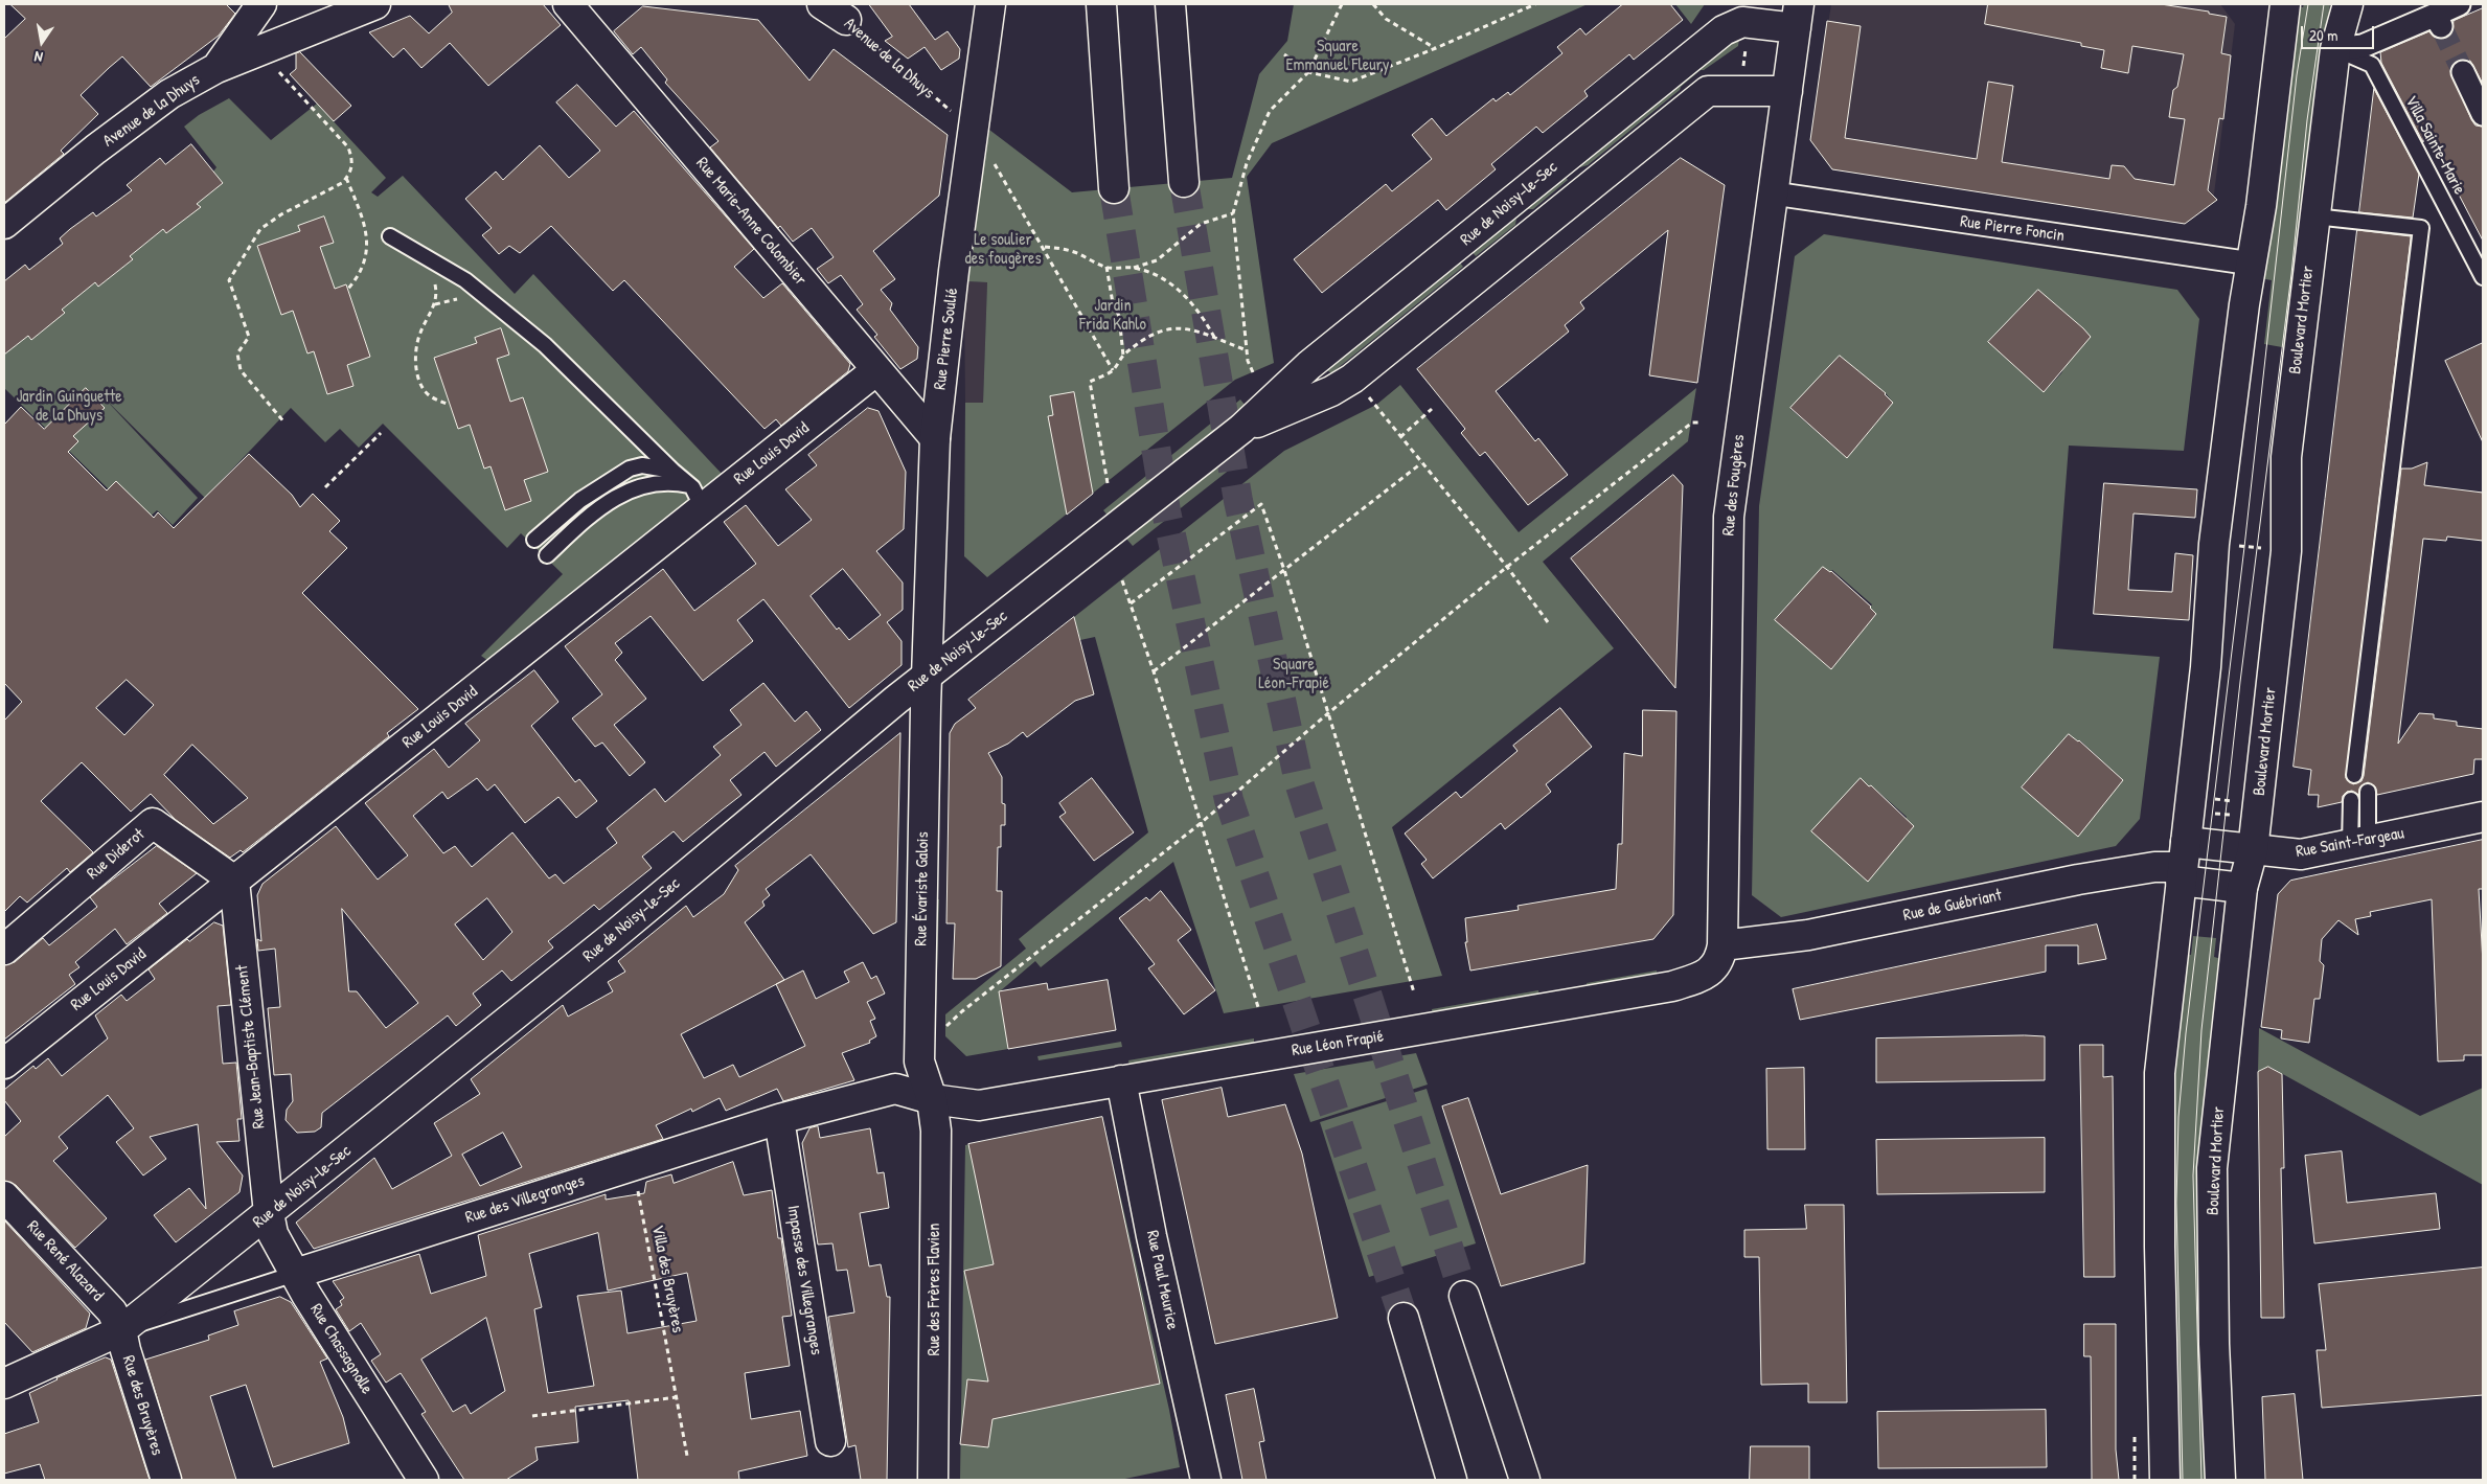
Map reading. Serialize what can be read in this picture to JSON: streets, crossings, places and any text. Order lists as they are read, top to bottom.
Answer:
{
  "streets": {
    "main road": [
      "Avenue de la Dhuys",
      "Rue de Noisy-le-Sec",
      "Rue Marie-Anne Colombier",
      "Boulevard Mortier",
      "Rue Pierre Soulié",
      "Rue Louis David",
      "Rue des Fougères",
      "Rue Saint-Fargeau",
      "Rue Diderot",
      "Rue Évariste Galois",
      "Rue de Guébriant",
      "Rue Léon Frapié",
      "Rue Jean-Baptiste Clément",
      "Rue des Villegranges",
      "Rue René Alazard",
      "Impasse des Villegranges",
      "Rue Paul Meurice",
      "Rue des Frères Flavien",
      "Rue Chassagnolle",
      "Rue des Bruyères"
    ],
    "street": ["Rue Pierre Foncin"],
    "lane": ["Villa Sainte-Marie"],
    "path": ["Villa des Bruyères"]
  },
  "crossings": [
    ["Villa Sainte-Marie", "Boulevard Mortier"],
    ["Rue de Noisy-le-Sec", "Rue Pierre Soulié"],
    ["Rue de Noisy-le-Sec", "Rue des Fougères"],
    ["Rue de Noisy-le-Sec", "Rue Évariste Galois"],
    ["Rue de Noisy-le-Sec", "Rue Jean-Baptiste Clément"],
    ["Rue de Noisy-le-Sec", "Rue des Villegranges"],
    ["Rue de Noisy-le-Sec", "Rue René Alazard"],
    ["Rue de Noisy-le-Sec", "Rue Chassagnolle"],
    ["Rue de Noisy-le-Sec", "Rue des Bruyères"],
    ["Rue Marie-Anne Colombier", "Rue Pierre Soulié"],
    ["Rue Marie-Anne Colombier", "Rue Louis David"],
    ["Rue Pierre Foncin", "Rue des Fougères"],
    ["Boulevard Mortier", "Rue Saint-Fargeau"],
    ["Boulevard Mortier", "Rue de Guébriant"],
    ["Rue Pierre Soulié", "Rue Évariste Galois"],
    ["Rue Louis David", "Rue Diderot"],
    ["Rue Louis David", "Rue Jean-Baptiste Clément"],
    ["Rue des Fougères", "Rue de Guébriant"],
    ["Rue des Fougères", "Rue Léon Frapié"],
    ["Rue Saint-Fargeau", "Rue de Guébriant"],
    ["Rue Diderot", "Rue Jean-Baptiste Clément"],
    ["Rue Évariste Galois", "Rue Léon Frapié"],
    ["Rue Évariste Galois", "Rue des Villegranges"],
    ["Rue Évariste Galois", "Rue des Frères Flavien"],
    ["Rue de Guébriant", "Rue Léon Frapié"],
    ["Rue Léon Frapié", "Rue des Villegranges"],
    ["Rue Léon Frapié", "Rue Paul Meurice"],
    ["Rue Léon Frapié", "Rue des Frères Flavien"],
    ["Rue Jean-Baptiste Clément", "Rue Chassagnolle"],
    ["Rue des Villegranges", "Rue René Alazard"],
    ["Rue des Villegranges", "Villa des Bruyères"],
    ["Rue des Villegranges", "Impasse des Villegranges"],
    ["Rue des Villegranges", "Rue des Frères Flavien"],
    ["Rue des Villegranges", "Rue Chassagnolle"],
    ["Rue des Villegranges", "Rue des Bruyères"],
    ["Rue René Alazard", "Rue des Bruyères"]
  ],
  "parks": [
    "Square Emmanuel Fleury",
    "Le soulier des fougères",
    "Jardin Frida Kahlo",
    "Jardin Guinguette de la Dhuys",
    "Square Léon-Frapié"
  ],
  "scale_bar": "20 m",
  "north": "bottom"
}
